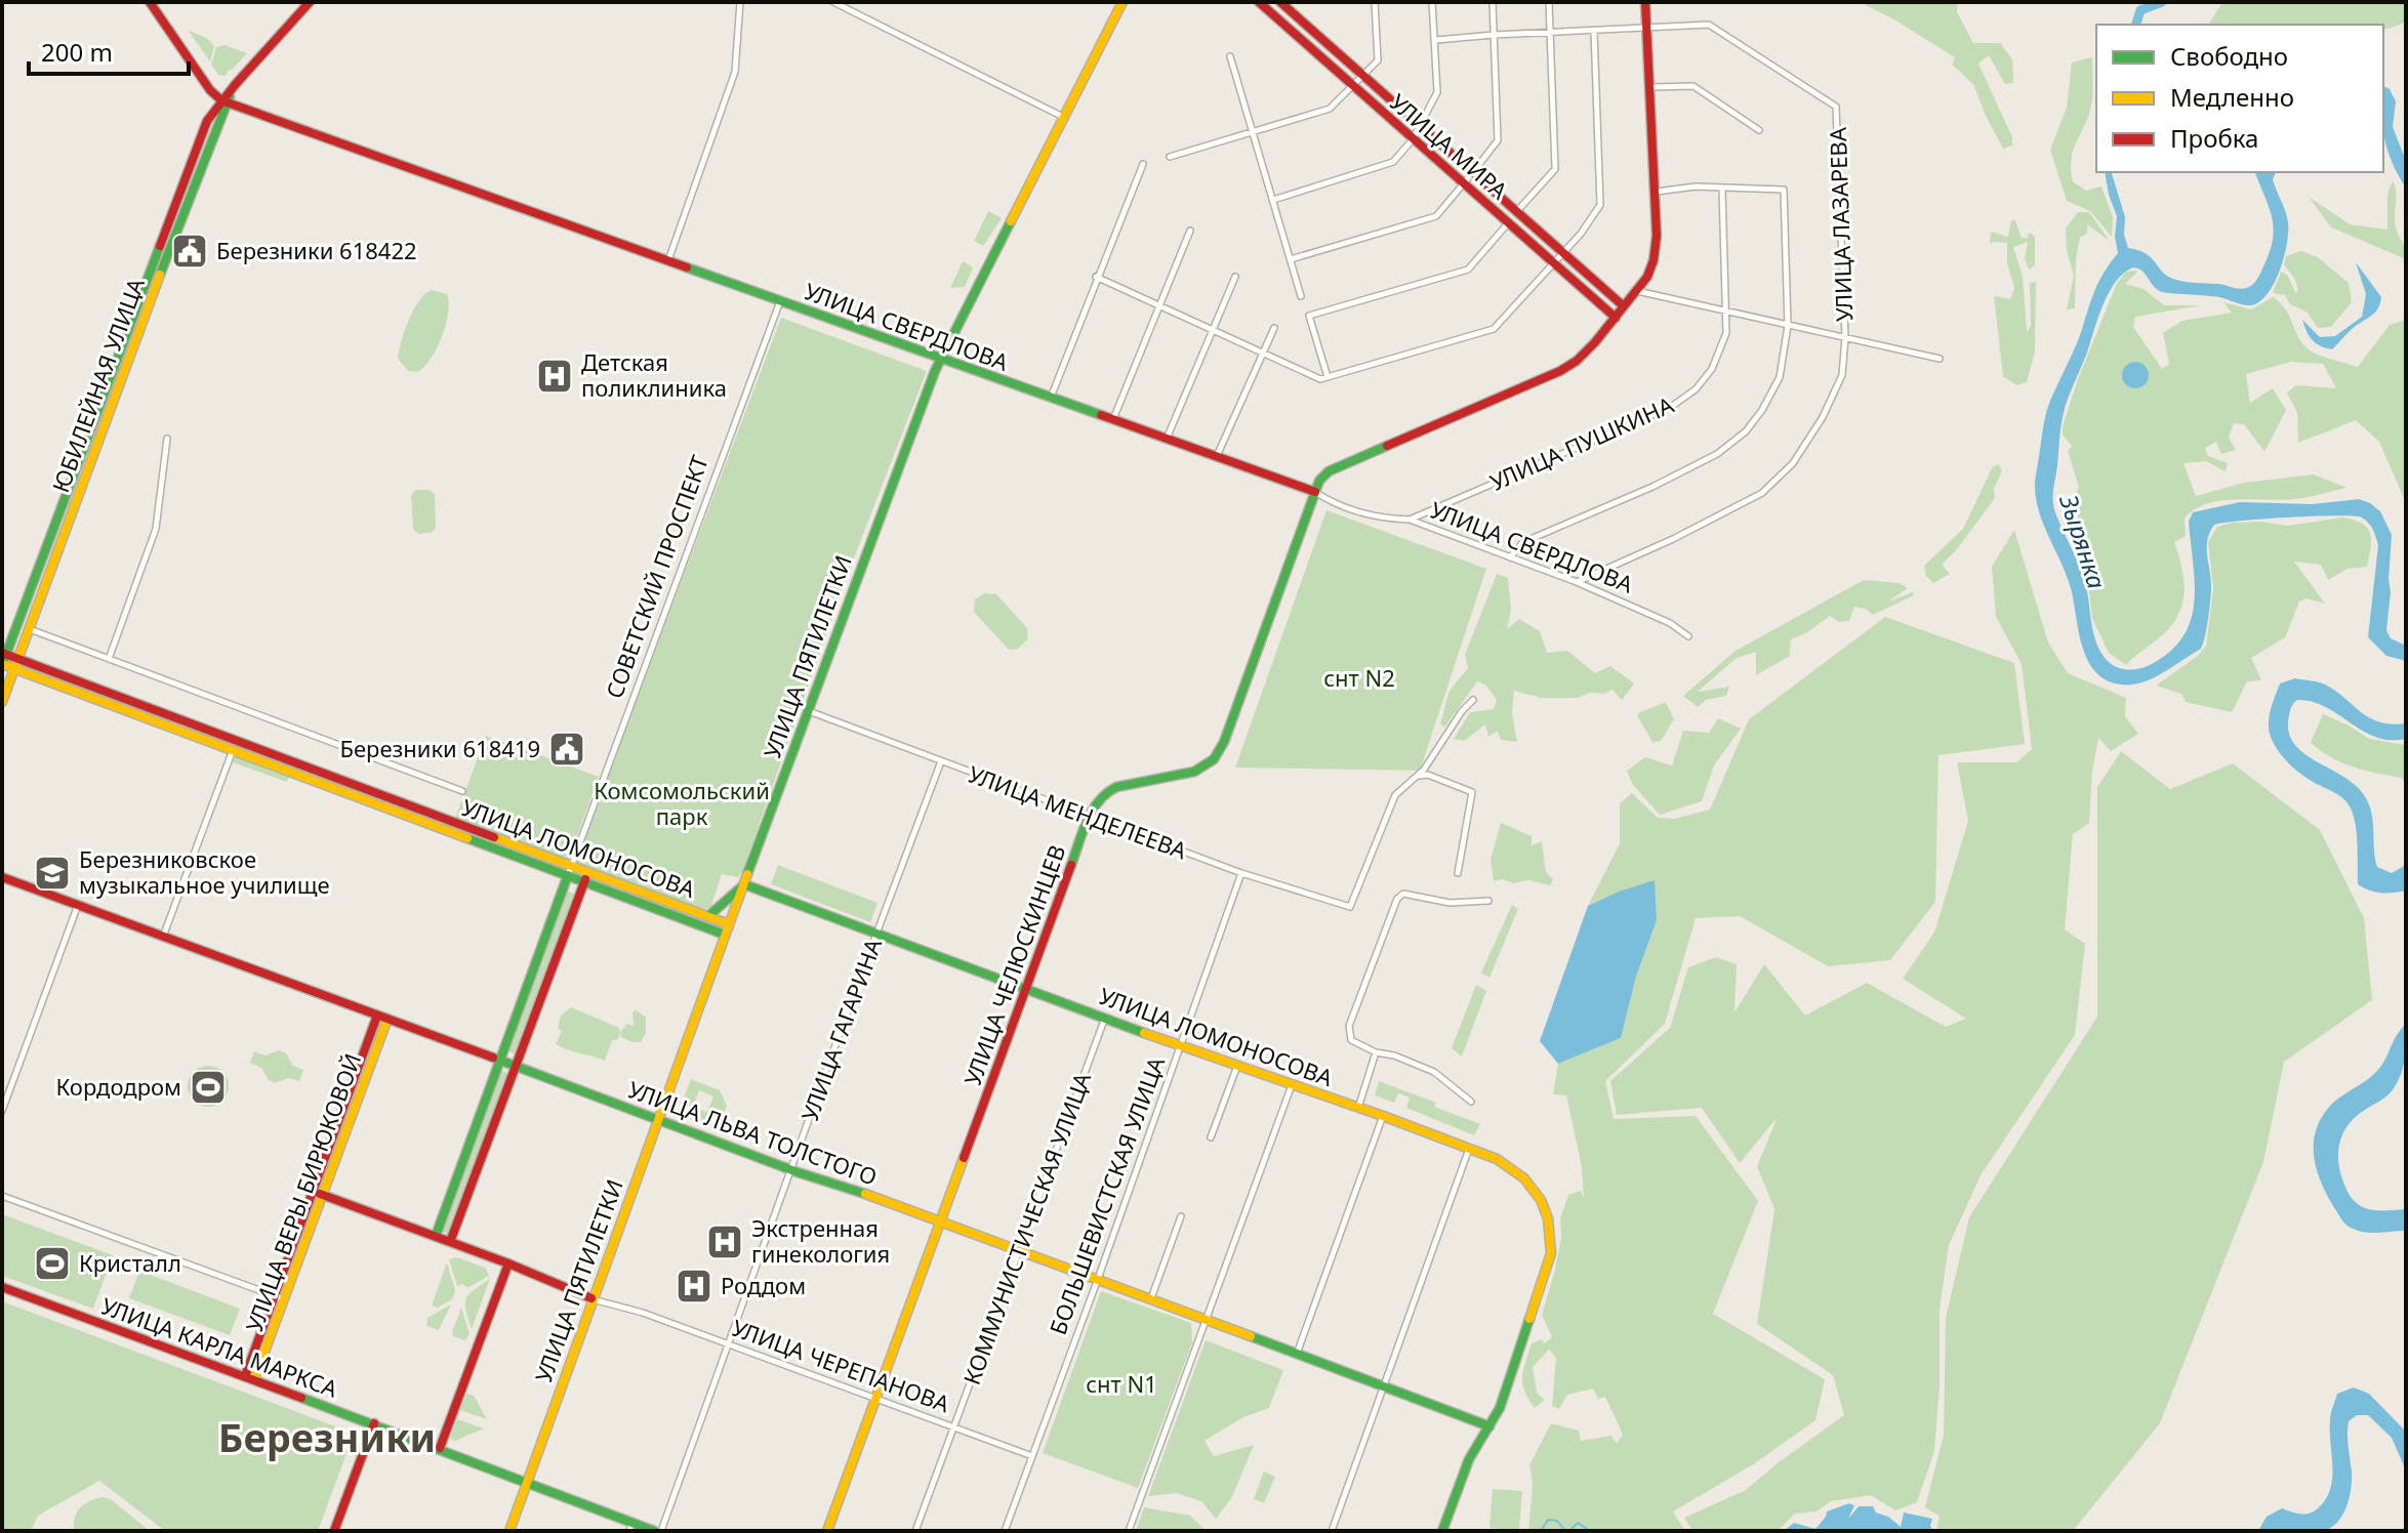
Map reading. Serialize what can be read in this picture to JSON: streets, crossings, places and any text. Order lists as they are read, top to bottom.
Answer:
{
  "streets": {
    "main road": [
      "УЛИЦА МИРА",
      "УЛИЦА СВЕРДЛОВА",
      "ЮБИЛЕЙНАЯ УЛИЦА",
      "УЛИЦА ПЯТИЛЕТКИ",
      "УЛИЦА ЛОМОНОСОВА",
      "УЛИЦА ЧЕЛЮСКИНЦЕВ",
      "УЛИЦА ЛЬВА ТОЛСТОГО",
      "УЛИЦА ВЕРЫ БИРЮКОВОЙ",
      "УЛИЦА КАРЛА МАРКСА",
      "УЛИЦА ЧЕРЕПАНОВА"
    ],
    "street": [
      "УЛИЦА ЛАЗАРЕВА",
      "УЛИЦА ПУШКИНА",
      "СОВЕТСКИЙ ПРОСПЕКТ",
      "УЛИЦА МЕНДЕЛЕЕВА",
      "УЛИЦА ГАГАРИНА",
      "БОЛЬШЕВИСТСКАЯ УЛИЦА",
      "КОММУНИСТИЧЕСКАЯ УЛИЦА"
    ]
  },
  "crossings": [
    ["УЛИЦА ЛАЗАРЕВА", "УЛИЦА СВЕРДЛОВА"],
    ["УЛИЦА СВЕРДЛОВА", "ЮБИЛЕЙНАЯ УЛИЦА"],
    ["УЛИЦА СВЕРДЛОВА", "УЛИЦА ПУШКИНА"],
    ["УЛИЦА СВЕРДЛОВА", "СОВЕТСКИЙ ПРОСПЕКТ"],
    ["УЛИЦА СВЕРДЛОВА", "УЛИЦА ПЯТИЛЕТКИ"],
    ["УЛИЦА СВЕРДЛОВА", "УЛИЦА ЧЕЛЮСКИНЦЕВ"],
    ["ЮБИЛЕЙНАЯ УЛИЦА", "УЛИЦА ЛОМОНОСОВА"],
    ["СОВЕТСКИЙ ПРОСПЕКТ", "УЛИЦА ЛОМОНОСОВА"],
    ["УЛИЦА ПЯТИЛЕТКИ", "УЛИЦА МЕНДЕЛЕЕВА"],
    ["УЛИЦА ПЯТИЛЕТКИ", "УЛИЦА ЛОМОНОСОВА"],
    ["УЛИЦА ПЯТИЛЕТКИ", "УЛИЦА ЛЬВА ТОЛСТОГО"],
    ["УЛИЦА ПЯТИЛЕТКИ", "УЛИЦА КАРЛА МАРКСА"],
    ["УЛИЦА ПЯТИЛЕТКИ", "УЛИЦА ЧЕРЕПАНОВА"],
    ["УЛИЦА МЕНДЕЛЕЕВА", "УЛИЦА ЧЕЛЮСКИНЦЕВ"],
    ["УЛИЦА МЕНДЕЛЕЕВА", "УЛИЦА ГАГАРИНА"],
    ["УЛИЦА МЕНДЕЛЕЕВА", "БОЛЬШЕВИСТСКАЯ УЛИЦА"],
    ["УЛИЦА ЛОМОНОСОВА", "УЛИЦА ЧЕЛЮСКИНЦЕВ"],
    ["УЛИЦА ЛОМОНОСОВА", "УЛИЦА ГАГАРИНА"],
    ["УЛИЦА ЛОМОНОСОВА", "УЛИЦА ЛЬВА ТОЛСТОГО"],
    ["УЛИЦА ЛОМОНОСОВА", "БОЛЬШЕВИСТСКАЯ УЛИЦА"],
    ["УЛИЦА ЛОМОНОСОВА", "КОММУНИСТИЧЕСКАЯ УЛИЦА"],
    ["УЛИЦА ЧЕЛЮСКИНЦЕВ", "УЛИЦА ЛЬВА ТОЛСТОГО"],
    ["УЛИЦА ЧЕЛЮСКИНЦЕВ", "УЛИЦА ЧЕРЕПАНОВА"],
    ["УЛИЦА ГАГАРИНА", "УЛИЦА ЛЬВА ТОЛСТОГО"],
    ["УЛИЦА ГАГАРИНА", "УЛИЦА ЧЕРЕПАНОВА"],
    ["УЛИЦА ЛЬВА ТОЛСТОГО", "УЛИЦА ВЕРЫ БИРЮКОВОЙ"],
    ["УЛИЦА ЛЬВА ТОЛСТОГО", "БОЛЬШЕВИСТСКАЯ УЛИЦА"],
    ["УЛИЦА ЛЬВА ТОЛСТОГО", "КОММУНИСТИЧЕСКАЯ УЛИЦА"],
    ["УЛИЦА ВЕРЫ БИРЮКОВОЙ", "УЛИЦА КАРЛА МАРКСА"],
    ["УЛИЦА ВЕРЫ БИРЮКОВОЙ", "УЛИЦА ЧЕРЕПАНОВА"],
    ["БОЛЬШЕВИСТСКАЯ УЛИЦА", "УЛИЦА ЧЕРЕПАНОВА"],
    ["КОММУНИСТИЧЕСКАЯ УЛИЦА", "УЛИЦА ЧЕРЕПАНОВА"]
  ],
  "districts": ["Березники"],
  "water": ["Зырянка"],
  "parks": ["снт N2", "Комсомольский парк", "снт N1"],
  "places": {
    "public building": ["Березники 618422", "Березники 618419"],
    "hospital": ["Детская поликлиника", "Экстренная гинекология", "Роддом"],
    "school or university": ["Березниковское музыкальное училище"],
    "sports": ["Кордодром", "Кристалл"]
  },
  "legend": ["Свободно", "Медленно", "Пробка"],
  "scale_bar": "200 m"
}
